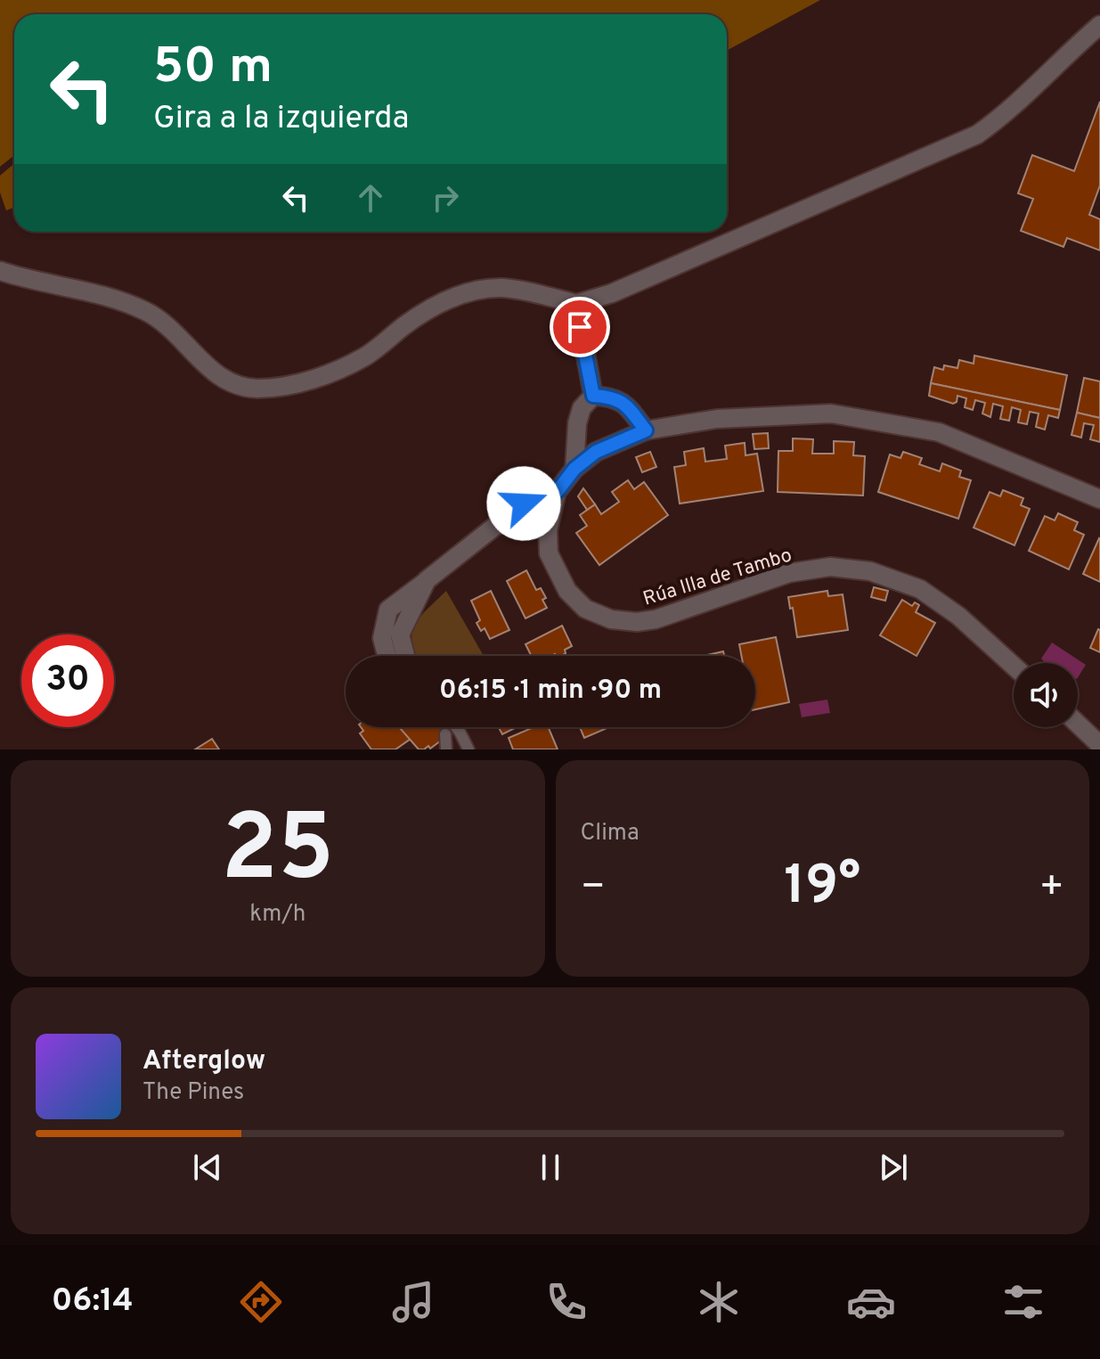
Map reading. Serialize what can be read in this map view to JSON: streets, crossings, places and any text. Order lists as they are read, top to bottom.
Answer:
{
  "streets": {
    "street": ["Rúa Illa de Tambo"]
  },
  "page": {
    "turn": ["50 m", "Gira a la izquierda"],
    "limit": "30",
    "trip": "06:15 · 1 min · 90 m",
    "tile": [
      ["25", "km/h"],
      "Clima"
    ],
    "heat": ["−", "19°", "+"],
    "song": ["Afterglow", "The Pines"],
    "tabs": "06:14"
  }
}
